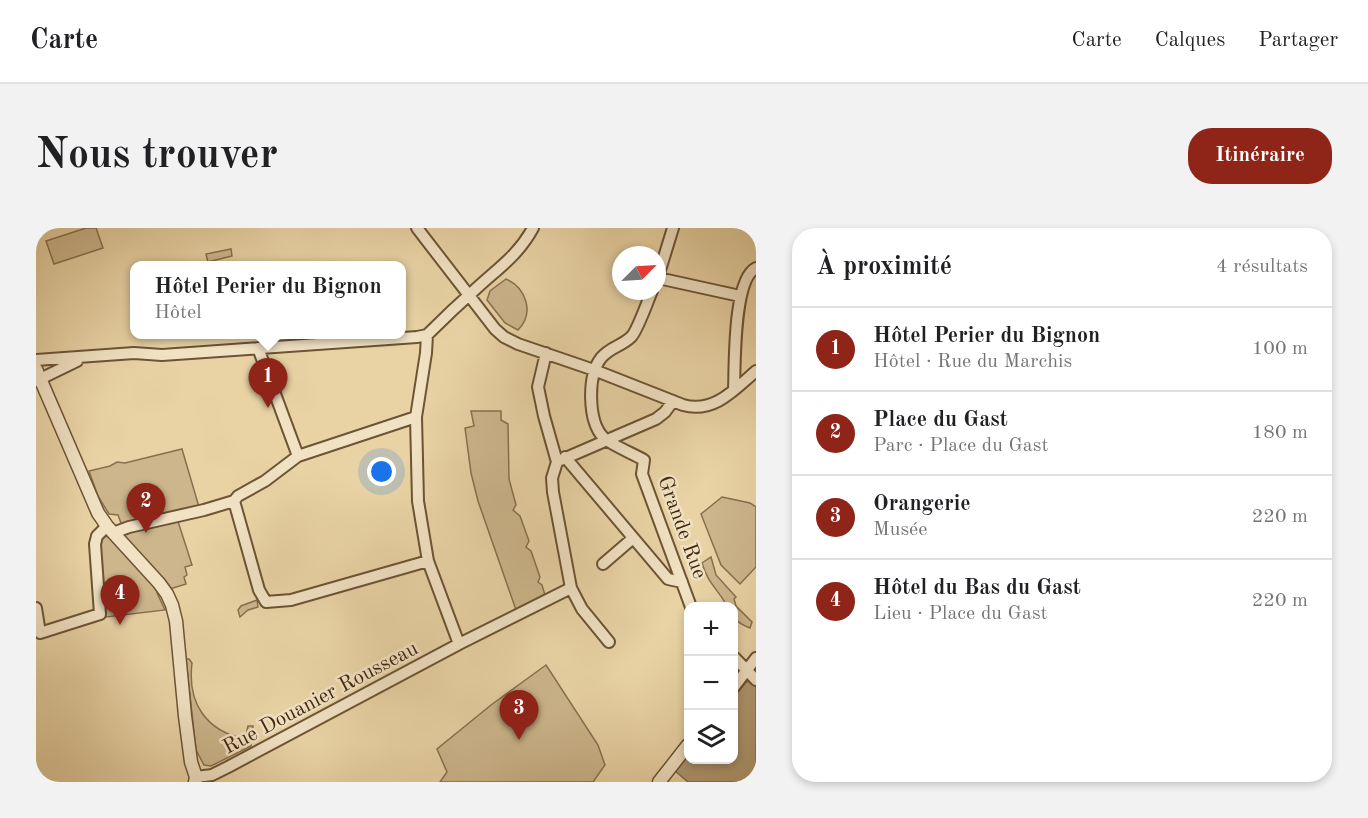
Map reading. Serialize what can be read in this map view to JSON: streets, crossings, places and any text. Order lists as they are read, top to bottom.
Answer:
{
  "streets": {
    "street": ["Grande Rue", "Rue Douanier Rousseau"]
  },
  "north": "top right",
  "page": {
    "header": "Carte",
    "nav": ["Carte", "Calques", "Partager"],
    "buttons": "Itinéraire",
    "title": "Nous trouver",
    "heading": ["À proximité", "4 résultats"],
    "popup": ["Hôtel Perier du Bignon", "Hôtel"],
    "list": [
      {
        "mark": "1",
        "name": "Hôtel Perier du Bignon",
        "note": "Hôtel · Rue du Marchis",
        "value": "100 m"
      },
      {
        "mark": "2",
        "name": "Place du Gast",
        "note": "Parc · Place du Gast",
        "value": "180 m"
      },
      {
        "mark": "3",
        "name": "Orangerie",
        "note": "Musée",
        "value": "220 m"
      },
      {
        "mark": "4",
        "name": "Hôtel du Bas du Gast",
        "note": "Lieu · Place du Gast",
        "value": "220 m"
      }
    ],
    "pins": [
      "1",
      "2",
      "4",
      "3"
    ],
    "map_buttons": ["+", "−"]
  }
}
